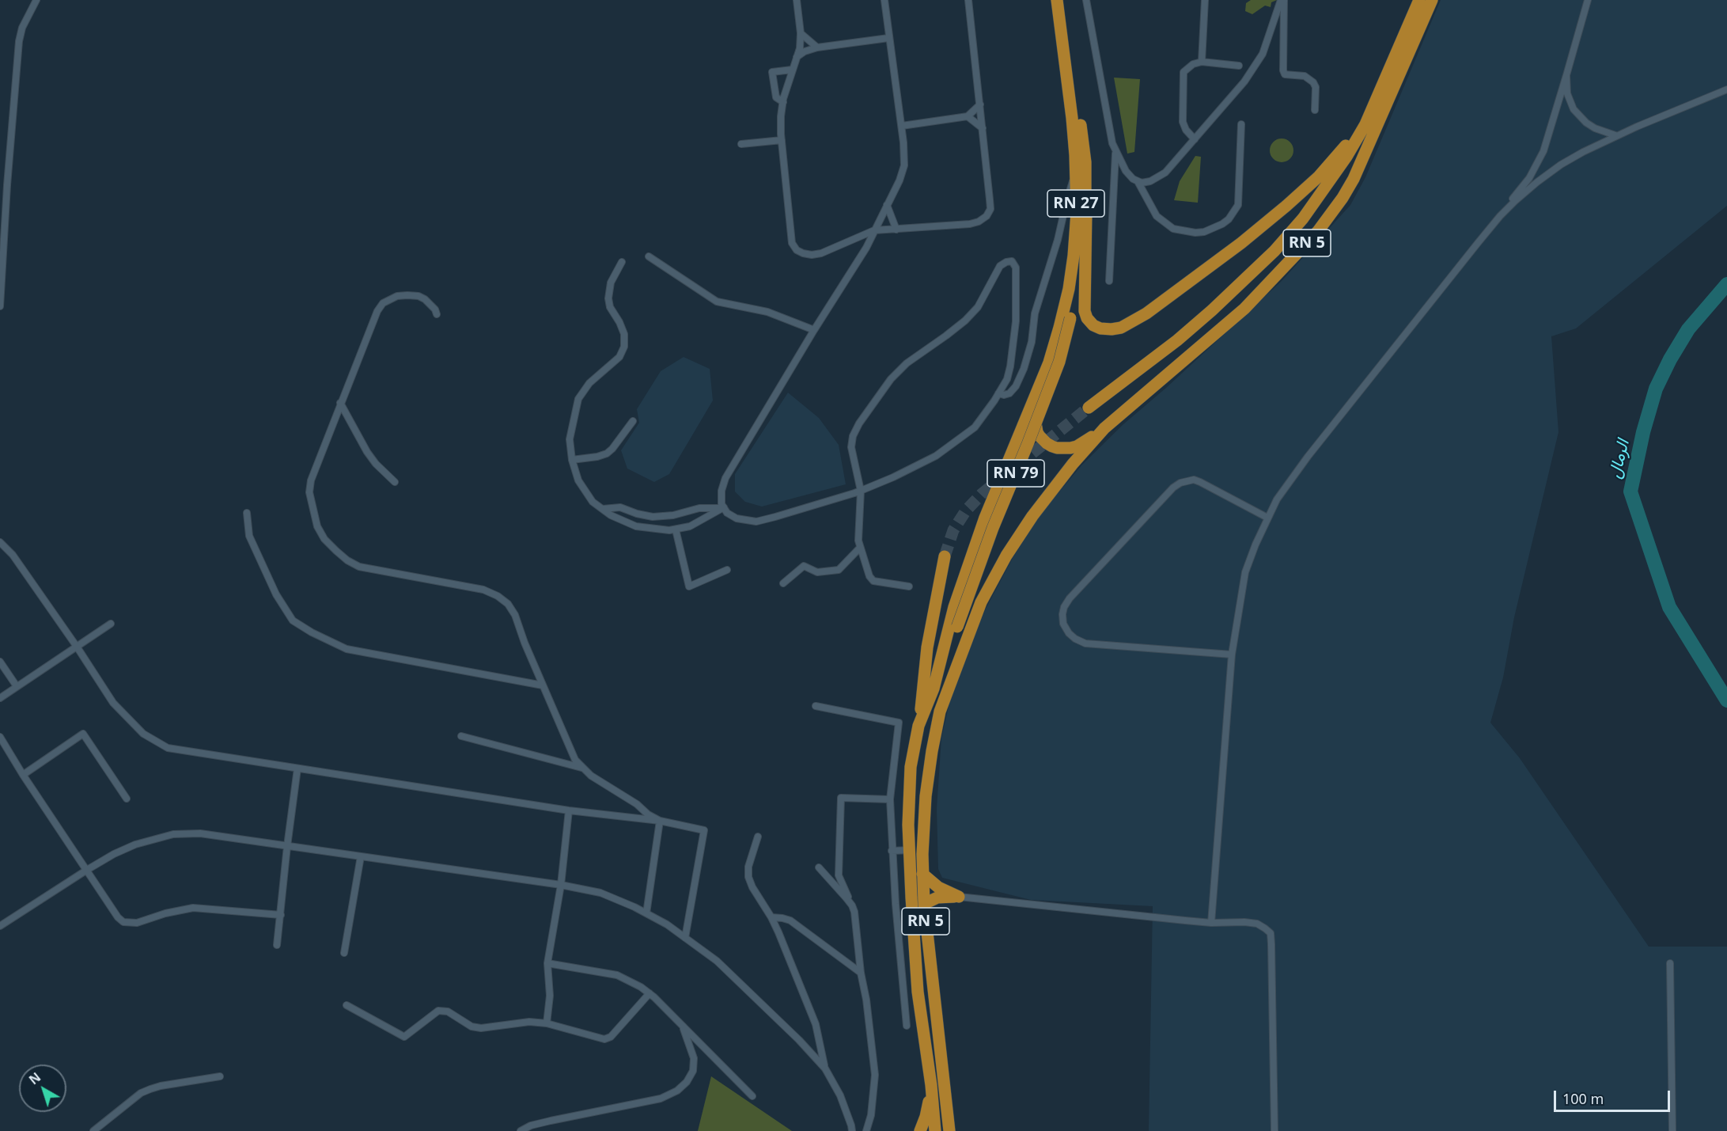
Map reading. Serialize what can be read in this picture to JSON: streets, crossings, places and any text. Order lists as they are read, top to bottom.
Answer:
{
  "streets": {
    "highway": ["RN 27", "RN 5", "RN 79"]
  },
  "crossings": [
    ["RN 27", "RN 79"],
    ["RN 5", "RN 79"]
  ],
  "water": ["الرمال"],
  "scale_bar": "100 m",
  "north": "top left"
}
